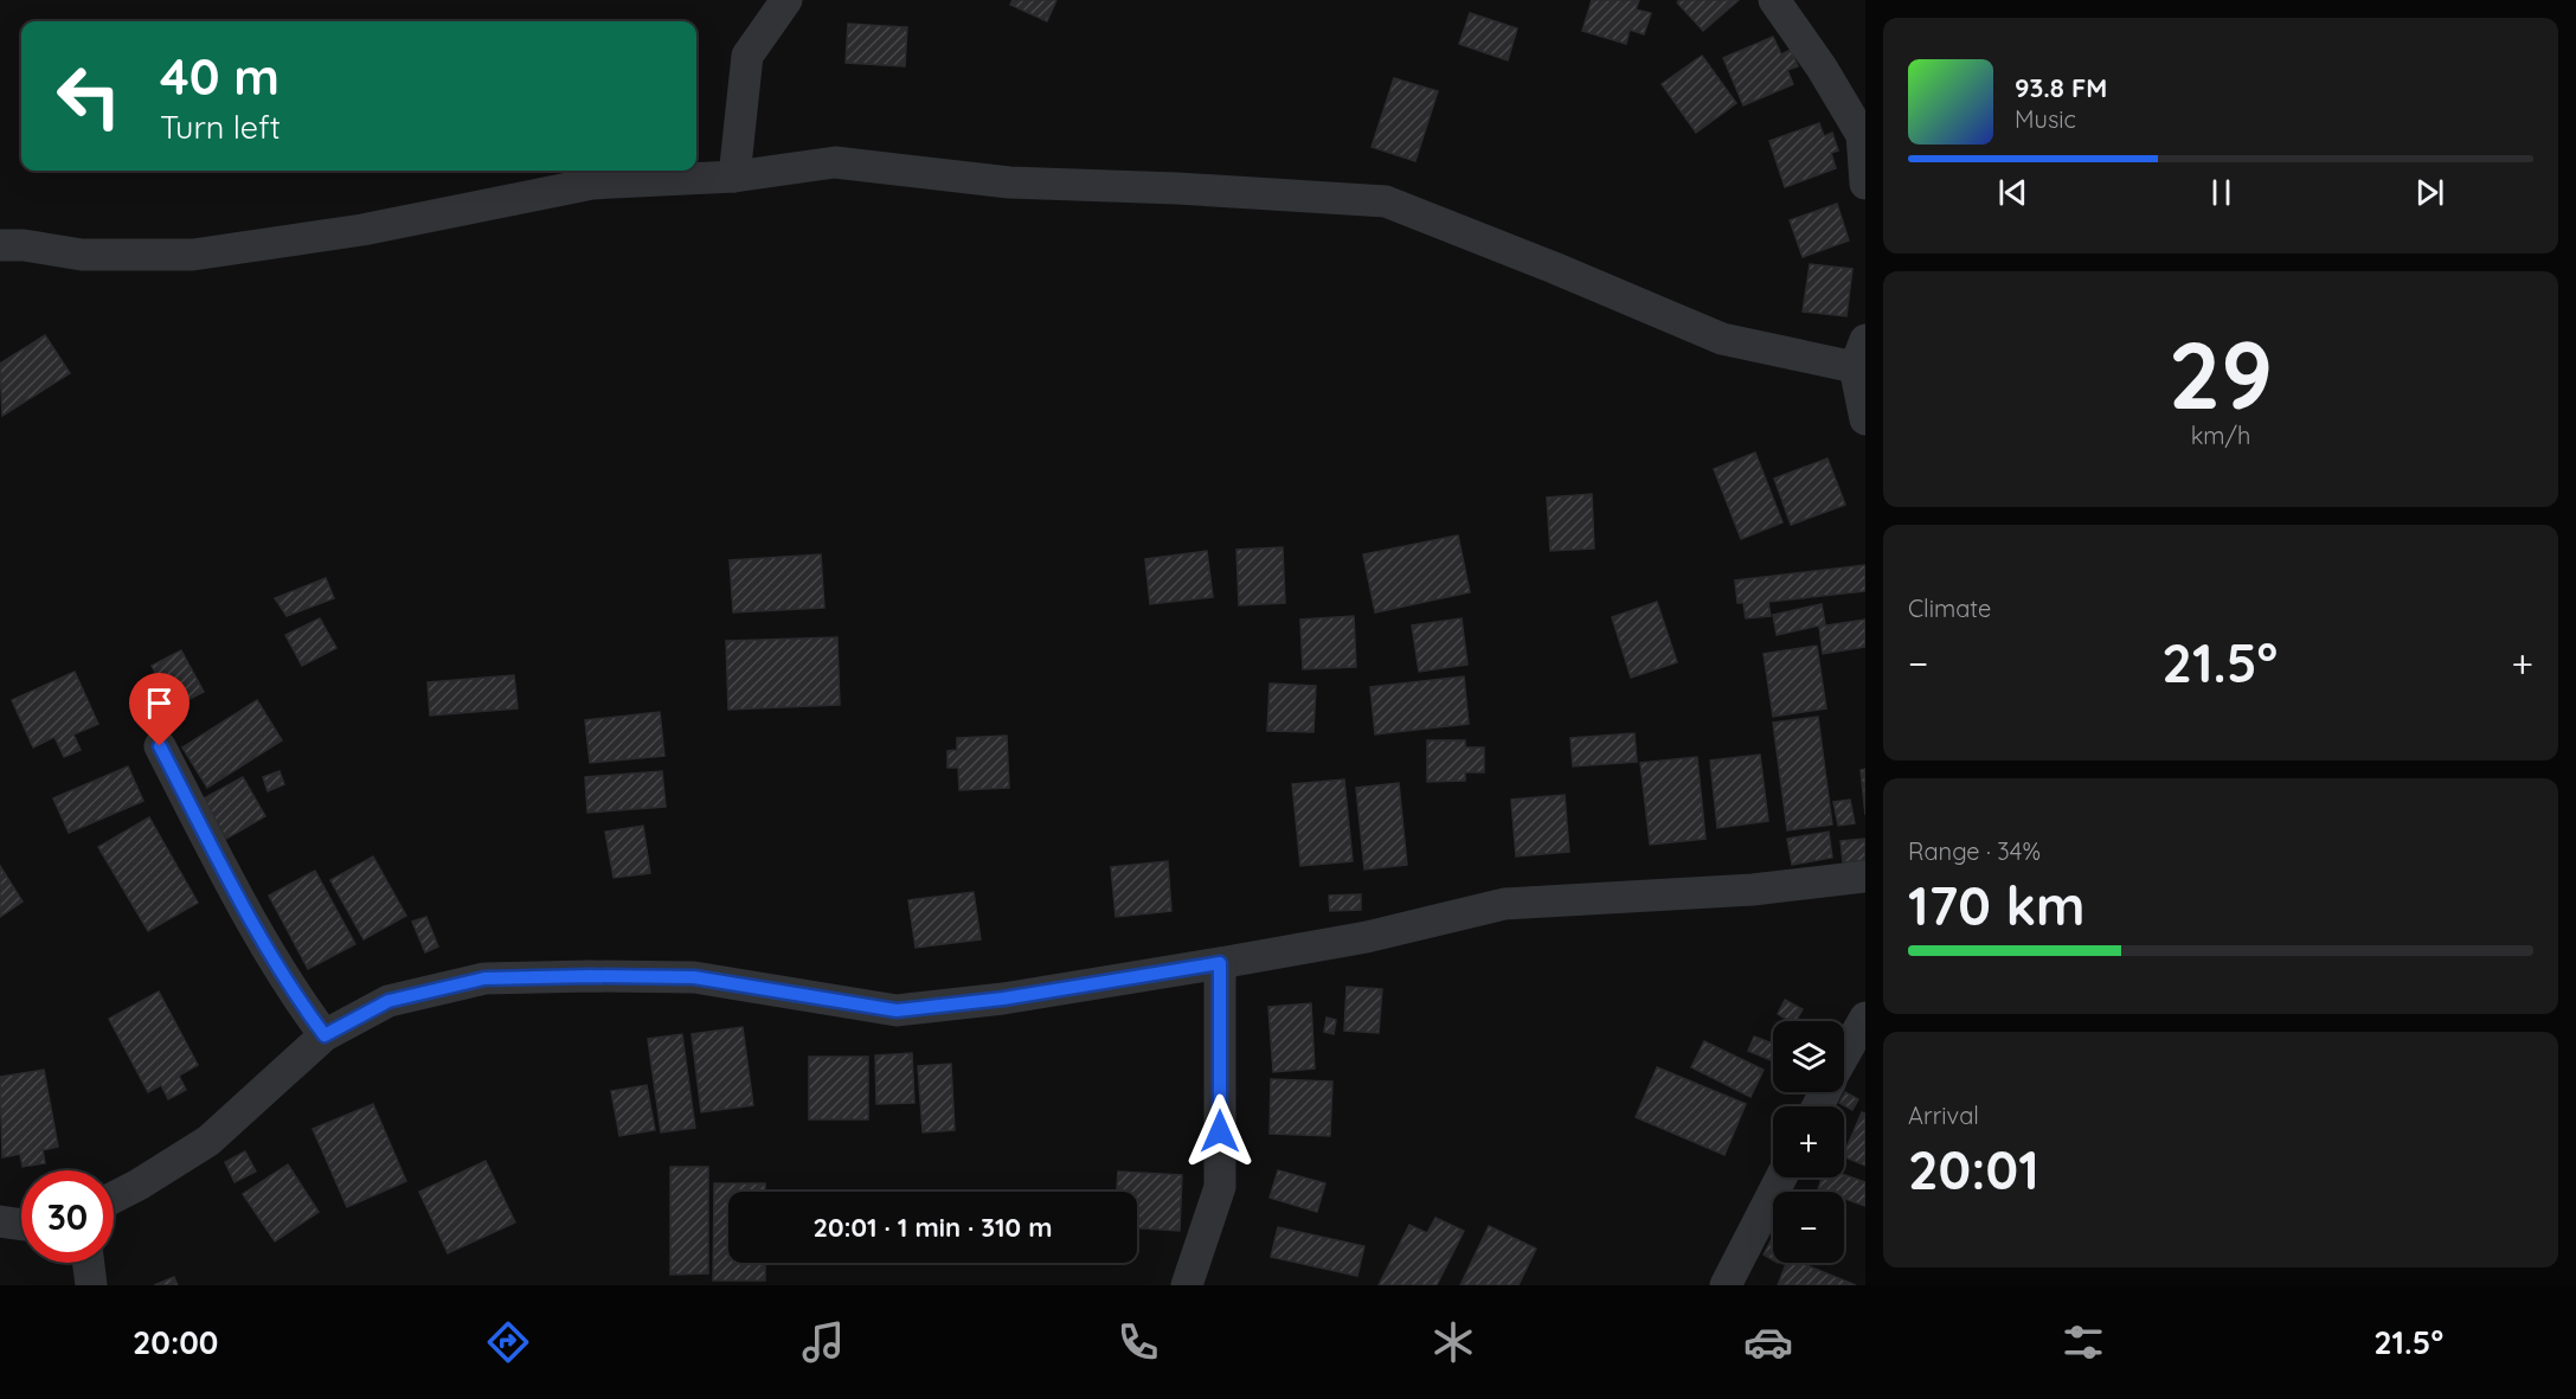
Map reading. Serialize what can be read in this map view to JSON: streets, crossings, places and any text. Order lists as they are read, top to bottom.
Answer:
{
  "page": {
    "turn": ["40 m", "Turn left"],
    "song": ["93.8 FM", "Music"],
    "tile": [
      ["29", "km/h"],
      "Climate",
      ["Range · 34%", "170 km"],
      ["Arrival", "20:01"]
    ],
    "heat": ["−", "21.5°", "+"],
    "map_buttons": ["+", "−"],
    "limit": "30",
    "trip": "20:01 · 1 min · 310 m",
    "tabs": ["20:00", "21.5°"]
  }
}
